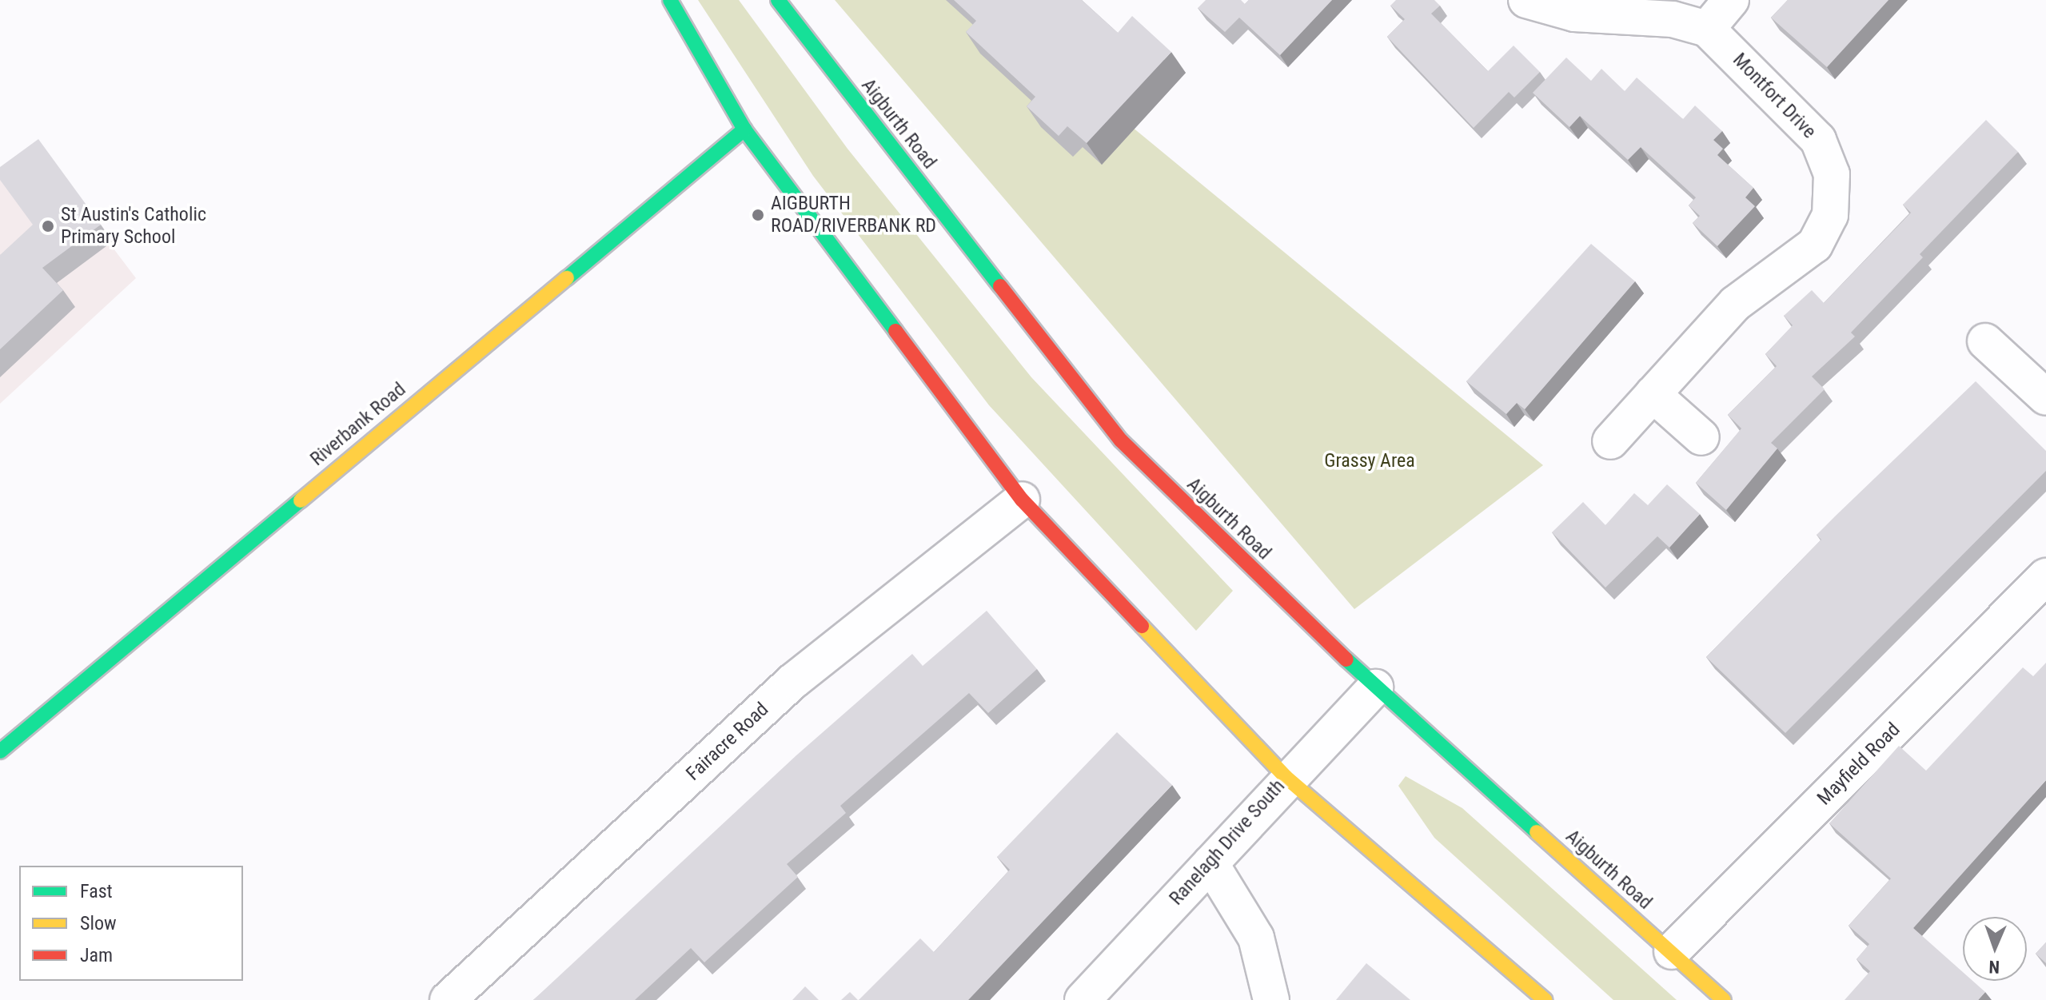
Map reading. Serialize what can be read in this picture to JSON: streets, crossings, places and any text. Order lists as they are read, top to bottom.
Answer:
{
  "streets": {
    "main road": ["Aigburth Road", "Riverbank Road"],
    "street": [
      "Montfort Drive",
      "Fairacre Road",
      "Mayfield Road",
      "Ranelagh Drive South"
    ]
  },
  "crossings": [
    ["Aigburth Road", "Mayfield Road"],
    ["Aigburth Road", "Ranelagh Drive South"]
  ],
  "parks": ["Grassy Area"],
  "places": ["AIGBURTH ROAD/RIVERBANK RD", "St Austin's Catholic Primary School"],
  "legend": ["Fast", "Slow", "Jam"],
  "north": "bottom"
}
